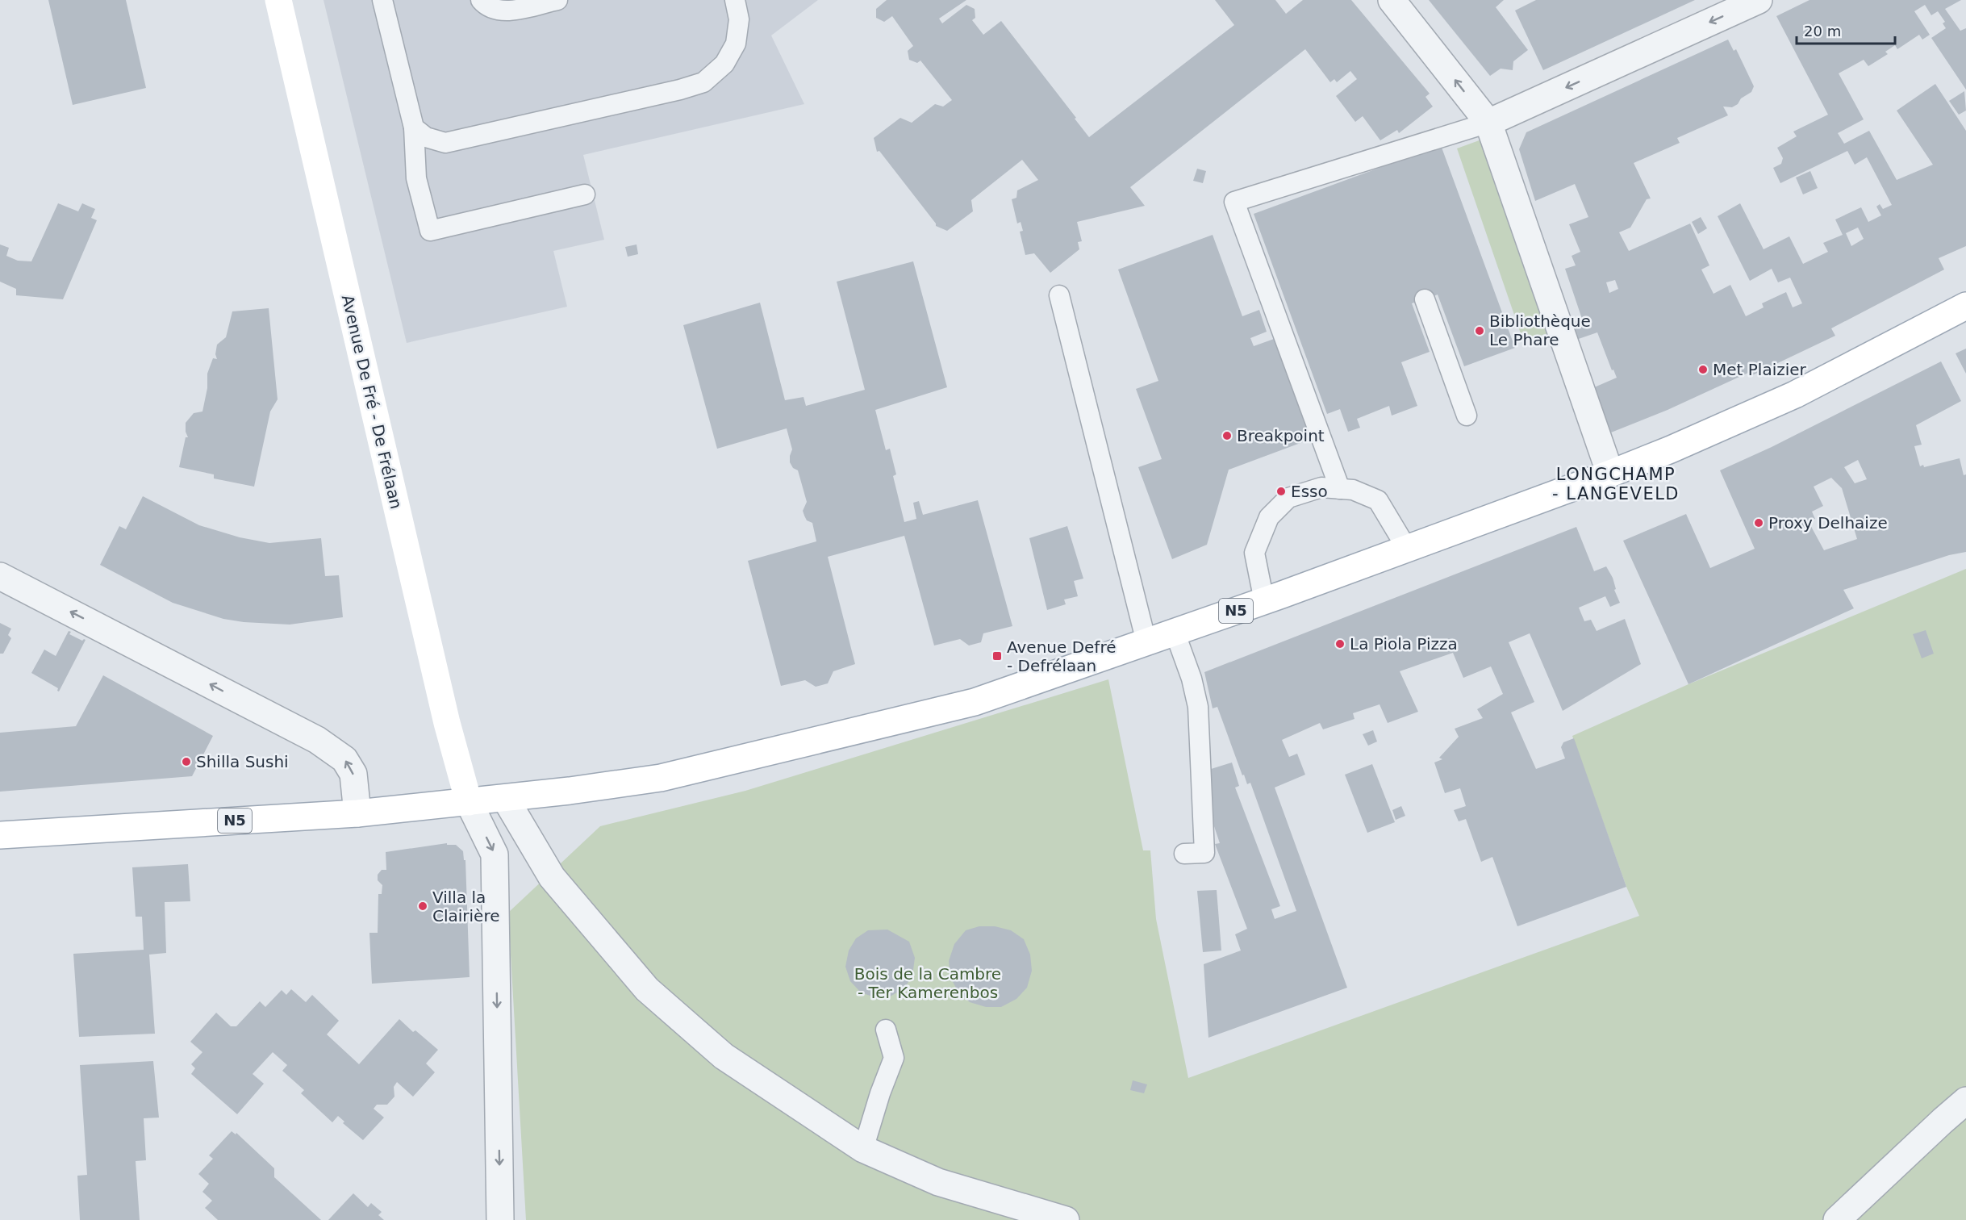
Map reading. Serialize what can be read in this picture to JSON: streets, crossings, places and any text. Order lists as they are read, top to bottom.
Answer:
{
  "streets": {
    "main road": ["Avenue De Fré - De Frélaan", "N5"]
  },
  "crossings": [
    ["Avenue De Fré - De Frélaan", "N5"]
  ],
  "districts": ["LONGCHAMP - LANGEVELD"],
  "parks": ["Bois de la Cambre - Ter Kamerenbos"],
  "places": {
    "other": [
      "Bibliothèque Le Phare",
      "Met Plaizier",
      "Breakpoint",
      "Esso",
      "Proxy Delhaize",
      "La Piola Pizza",
      "Shilla Sushi",
      "Villa la Clairière"
    ],
    "transit": ["Avenue Defré - Defrélaan"]
  },
  "scale_bar": "20 m"
}
